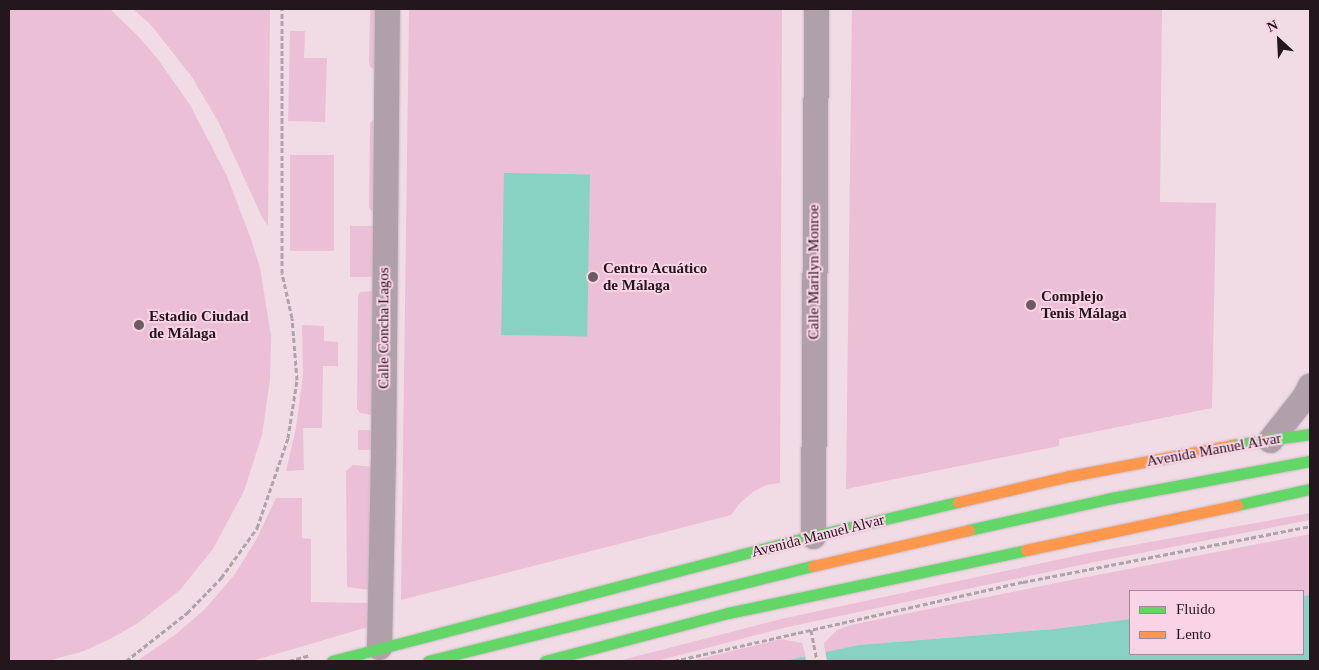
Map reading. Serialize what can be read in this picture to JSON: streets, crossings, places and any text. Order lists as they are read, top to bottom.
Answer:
{
  "streets": {
    "main road": ["Avenida Manuel Alvar"],
    "street": ["Calle Marilyn Monroe", "Calle Concha Lagos"]
  },
  "crossings": [
    ["Calle Marilyn Monroe", "Avenida Manuel Alvar"],
    ["Calle Concha Lagos", "Avenida Manuel Alvar"]
  ],
  "places": ["Centro Acuático de Málaga", "Complejo Tenis Málaga", "Estadio Ciudad de Málaga"],
  "legend": ["Fluido", "Lento"],
  "north": "top left"
}
